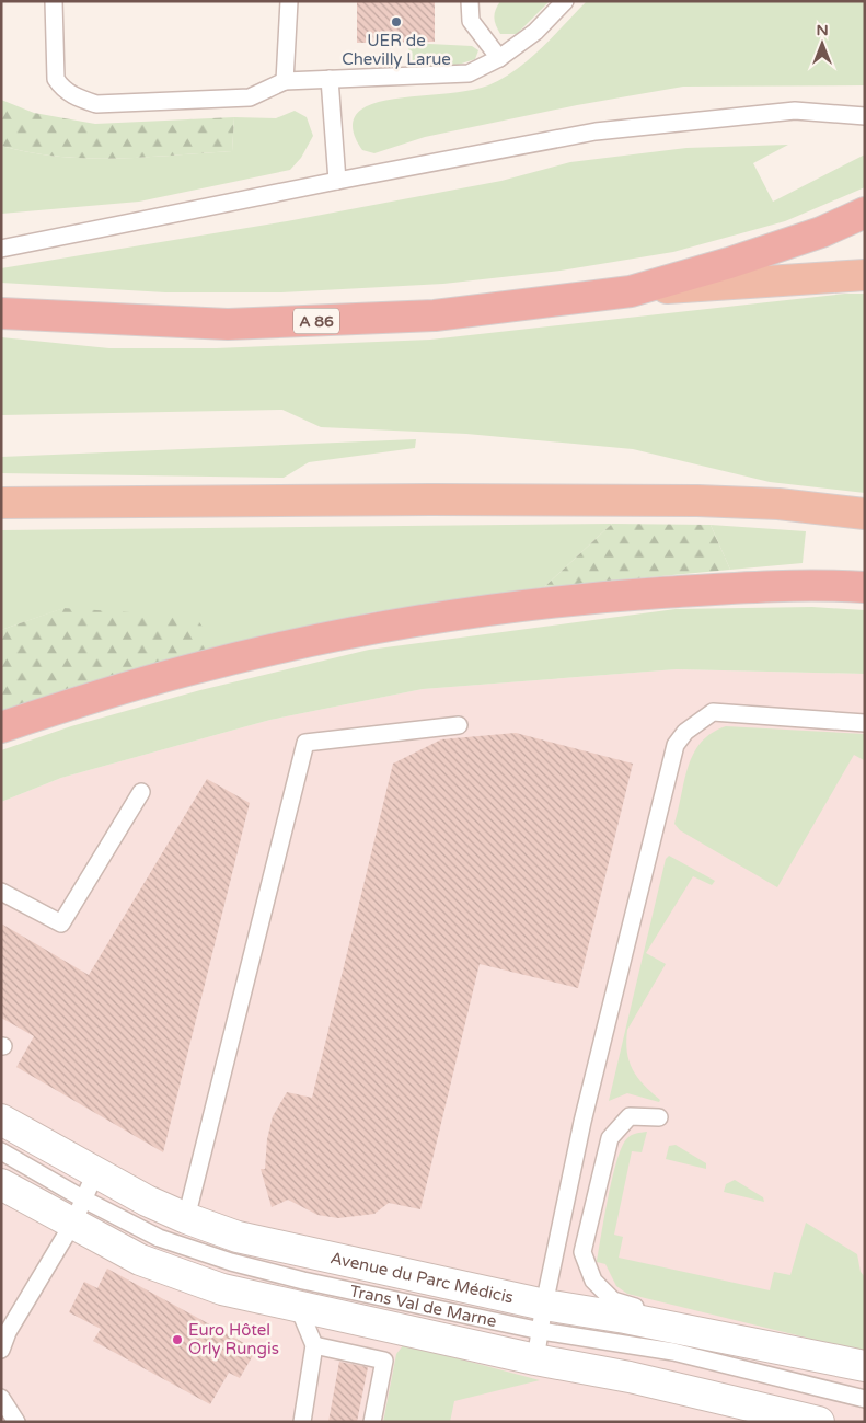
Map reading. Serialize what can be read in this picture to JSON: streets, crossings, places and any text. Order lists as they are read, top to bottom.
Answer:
{
  "streets": {
    "highway": ["A 86"],
    "street": ["Avenue du Parc Médicis"],
    "lane": ["Trans Val de Marne"]
  },
  "crossings": [
    ["Avenue du Parc Médicis", "Trans Val de Marne"]
  ],
  "places": ["UER de Chevilly Larue", "Euro Hôtel Orly Rungis"],
  "north": "top"
}
